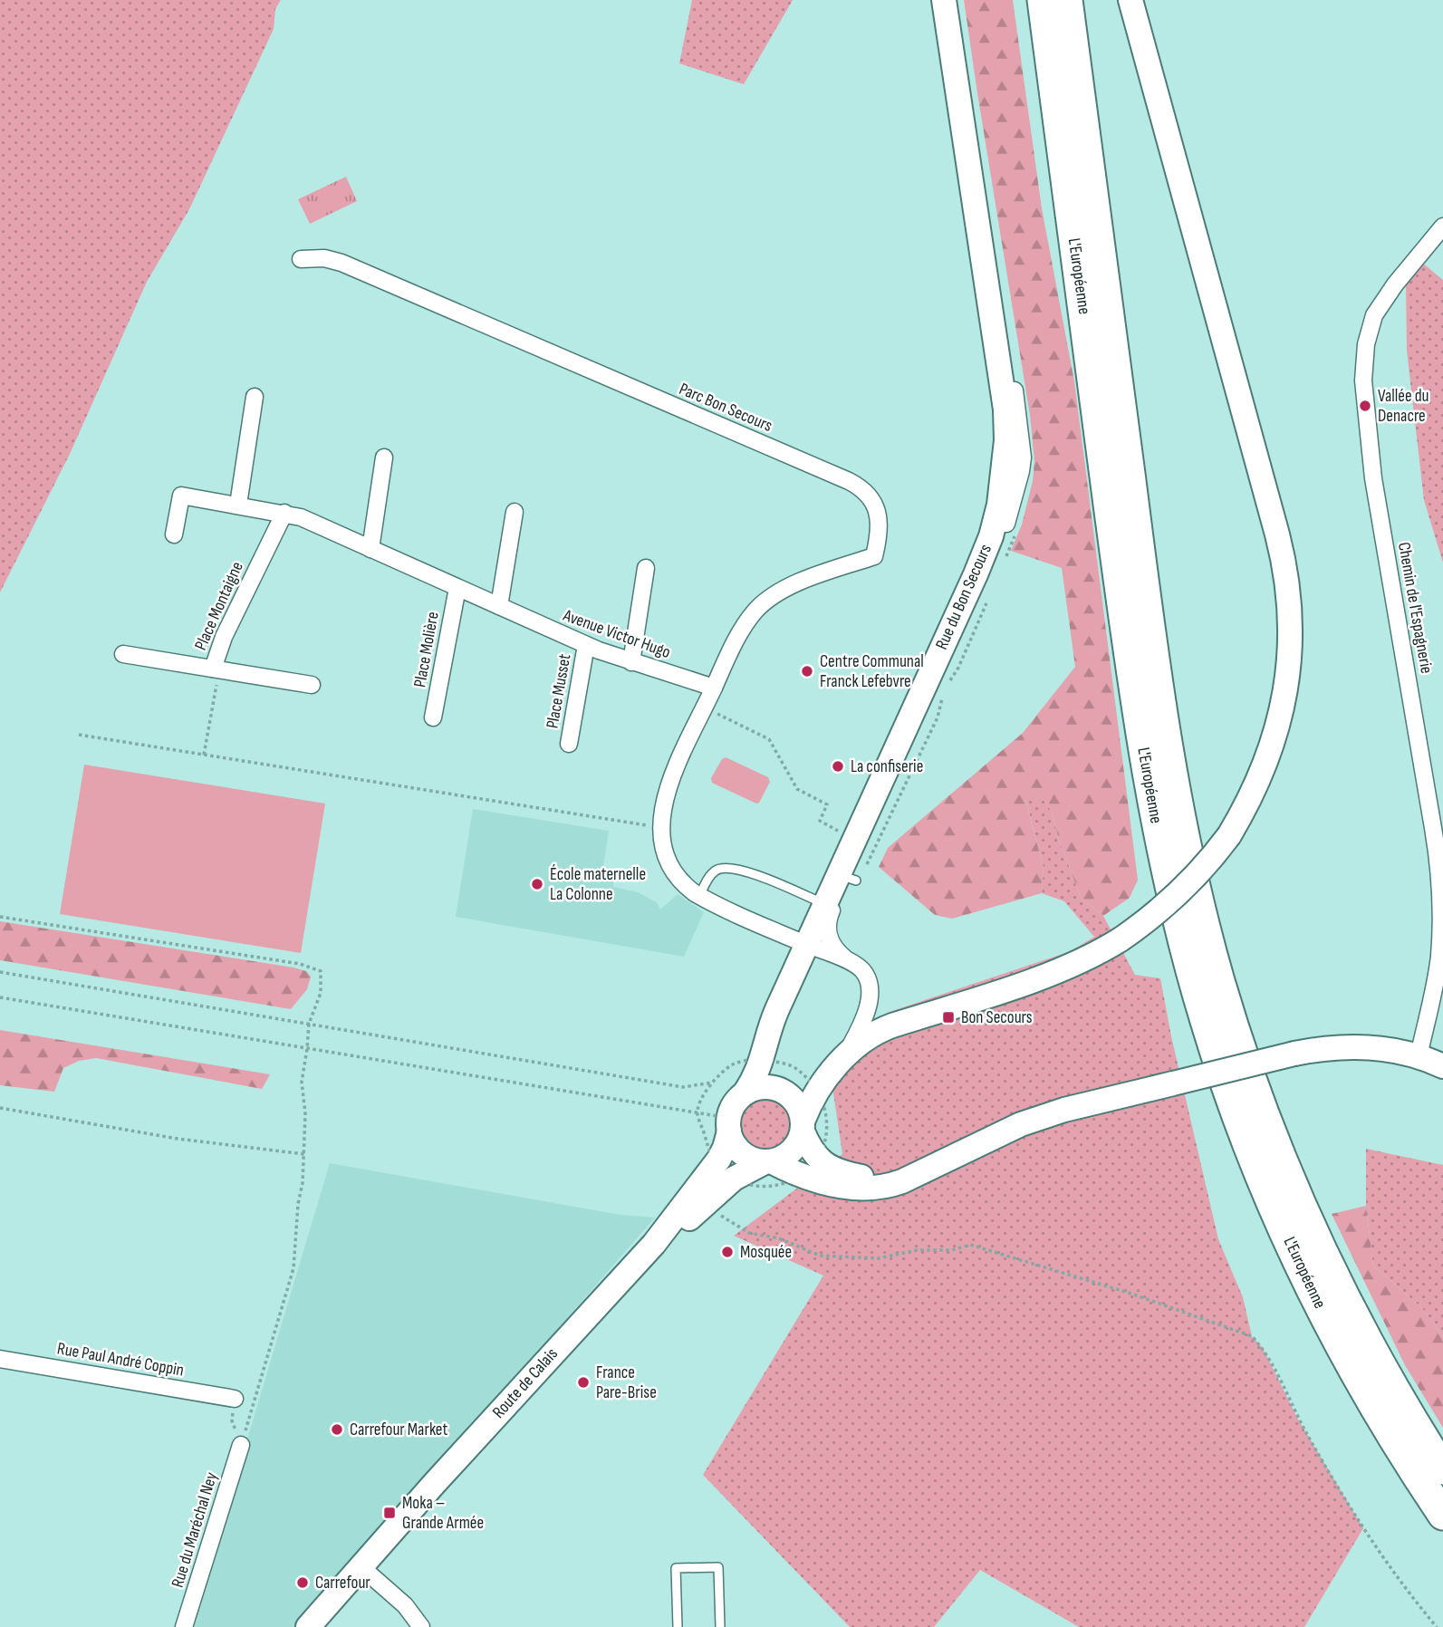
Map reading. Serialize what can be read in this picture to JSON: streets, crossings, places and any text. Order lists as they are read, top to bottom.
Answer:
{
  "streets": {
    "highway": ["L'Européenne"],
    "main road": ["Rue du Bon Secours", "Route de Calais"],
    "street": [
      "Parc Bon Secours",
      "Place Montaigne",
      "Chemin de l'Espagnerie",
      "Avenue Victor Hugo",
      "Place Molière",
      "Place Musset",
      "Rue Paul André Coppin",
      "Rue du Maréchal Ney"
    ]
  },
  "crossings": [
    ["Parc Bon Secours", "Avenue Victor Hugo"],
    ["Rue du Bon Secours", "Route de Calais"],
    ["Place Montaigne", "Avenue Victor Hugo"],
    ["Avenue Victor Hugo", "Place Molière"],
    ["Avenue Victor Hugo", "Place Musset"]
  ],
  "places": {
    "other": [
      "Vallée du Denacre",
      "Centre Communal Franck Lefebvre",
      "La confiserie",
      "École maternelle La Colonne",
      "Mosquée",
      "France Pare-Brise",
      "Carrefour Market",
      "Carrefour"
    ],
    "transit": ["Bon Secours", "Moka – Grande Armée"]
  }
}
